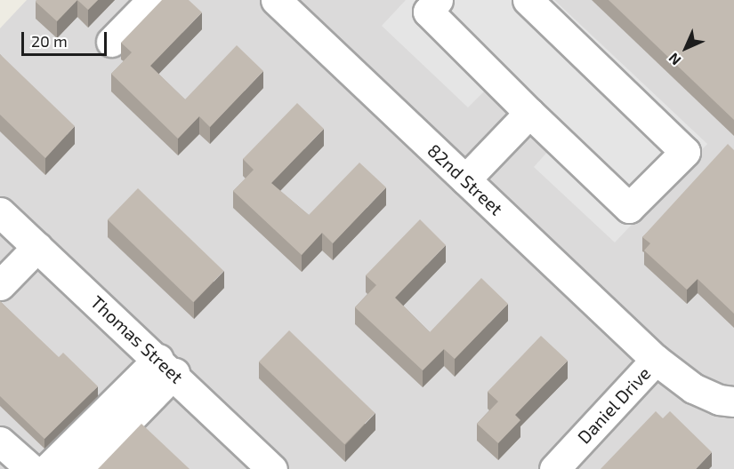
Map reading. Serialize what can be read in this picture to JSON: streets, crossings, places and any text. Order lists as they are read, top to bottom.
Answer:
{
  "streets": {
    "street": ["82nd Street", "Thomas Street", "Daniel Drive"]
  },
  "crossings": [
    ["82nd Street", "Daniel Drive"]
  ],
  "scale_bar": "20 m",
  "north": "bottom left"
}
